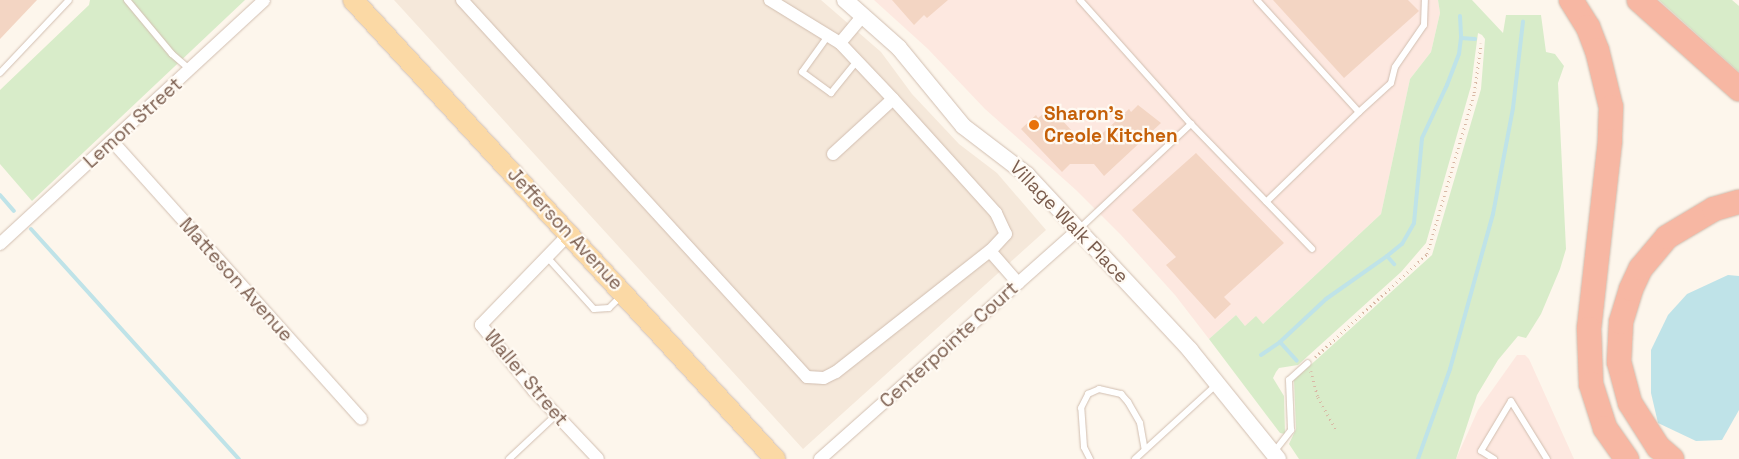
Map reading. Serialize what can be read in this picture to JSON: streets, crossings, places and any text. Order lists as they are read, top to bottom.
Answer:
{
  "streets": {
    "main road": ["Jefferson Avenue"],
    "street": [
      "Lemon Street",
      "Village Walk Place",
      "Matteson Avenue",
      "Centerpointe Court",
      "Waller Street"
    ]
  },
  "crossings": [
    ["Lemon Street", "Matteson Avenue"],
    ["Village Walk Place", "Centerpointe Court"],
    ["Jefferson Avenue", "Waller Street"]
  ],
  "places": ["Sharon's Creole Kitchen"]
}
